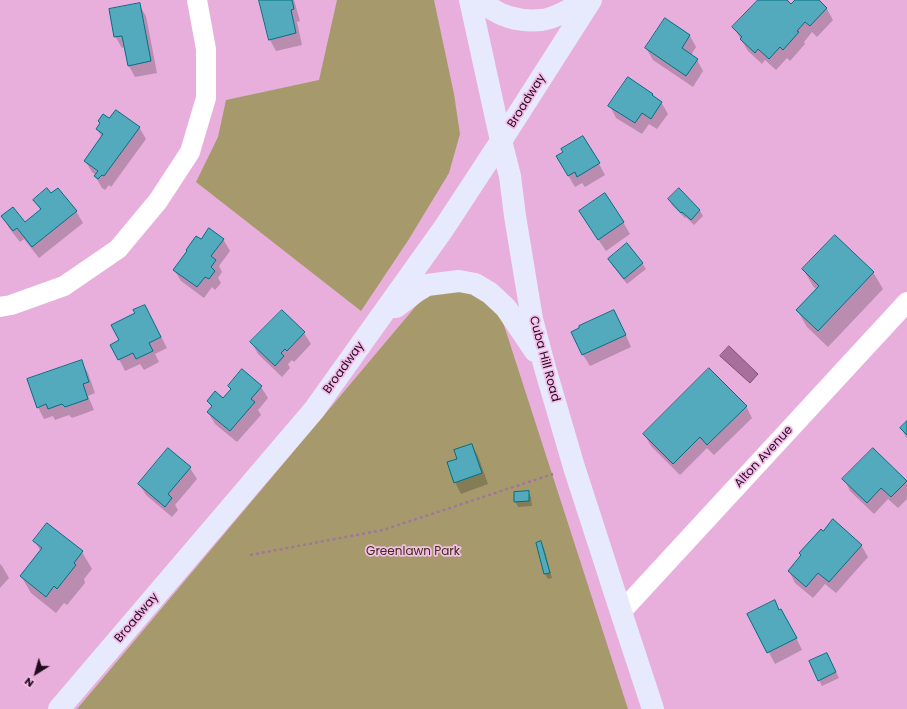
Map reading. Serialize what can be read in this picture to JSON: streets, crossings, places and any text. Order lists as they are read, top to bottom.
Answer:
{
  "streets": {
    "main road": ["Broadway", "Cuba Hill Road"],
    "street": ["Alton Avenue"]
  },
  "crossings": [
    ["Broadway", "Cuba Hill Road"],
    ["Cuba Hill Road", "Alton Avenue"]
  ],
  "parks": ["Greenlawn Park"],
  "north": "bottom left"
}
